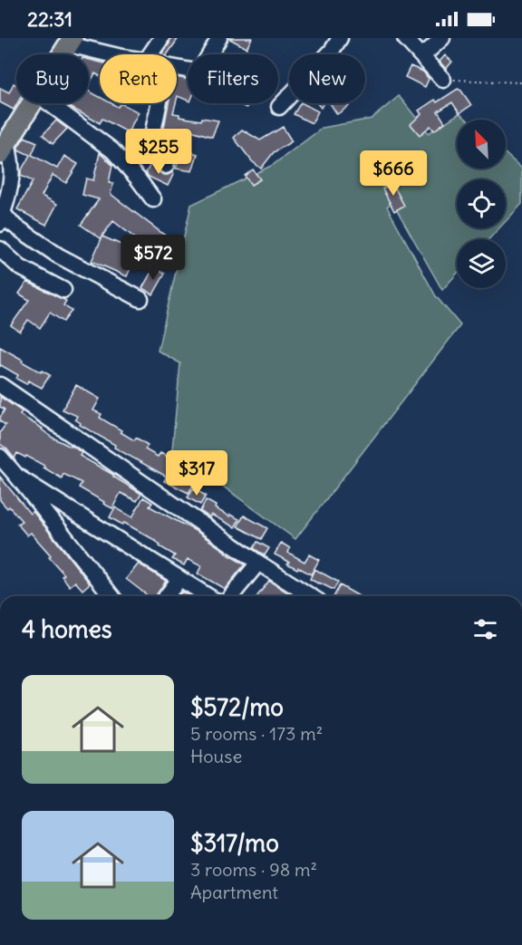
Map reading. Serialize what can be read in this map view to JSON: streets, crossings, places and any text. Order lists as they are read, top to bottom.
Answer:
{
  "north": "top left",
  "page": {
    "status": "22:31",
    "chip": [
      "Buy",
      "Rent",
      "Filters",
      "New"
    ],
    "price": [
      "$255",
      "$666",
      "$572",
      "$317"
    ],
    "heading": "4 homes",
    "list": [
      {
        "name": "$572/mo",
        "note": "5 rooms · 173 m² · House"
      },
      {
        "name": "$317/mo",
        "note": "3 rooms · 98 m² · Apartment"
      }
    ]
  }
}
